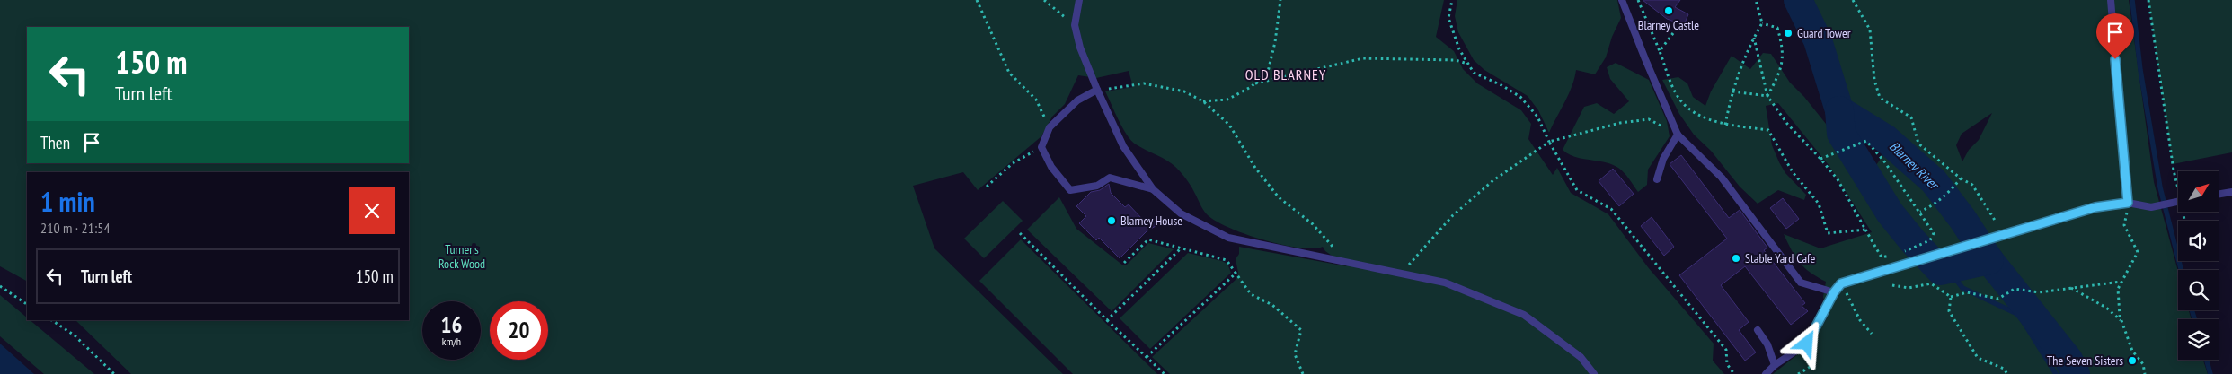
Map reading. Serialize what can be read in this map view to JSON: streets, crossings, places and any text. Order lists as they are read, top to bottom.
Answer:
{
  "districts": ["OLD BLARNEY"],
  "water": ["Blarney River"],
  "parks": ["Turner's Rock Wood"],
  "places": [
    "Blarney Castle",
    "Guard Tower",
    "Blarney House",
    "Stable Yard Cafe",
    "The Seven Sisters"
  ],
  "north": "top right",
  "page": {
    "turn": ["150 m", "Turn left"],
    "then": "Then",
    "heading": ["1 min", "210 m · 21:54"],
    "list": [
      {
        "name": "Turn left",
        "value": "150 m"
      }
    ],
    "speed": "16 km/h",
    "limit": "20"
  }
}
